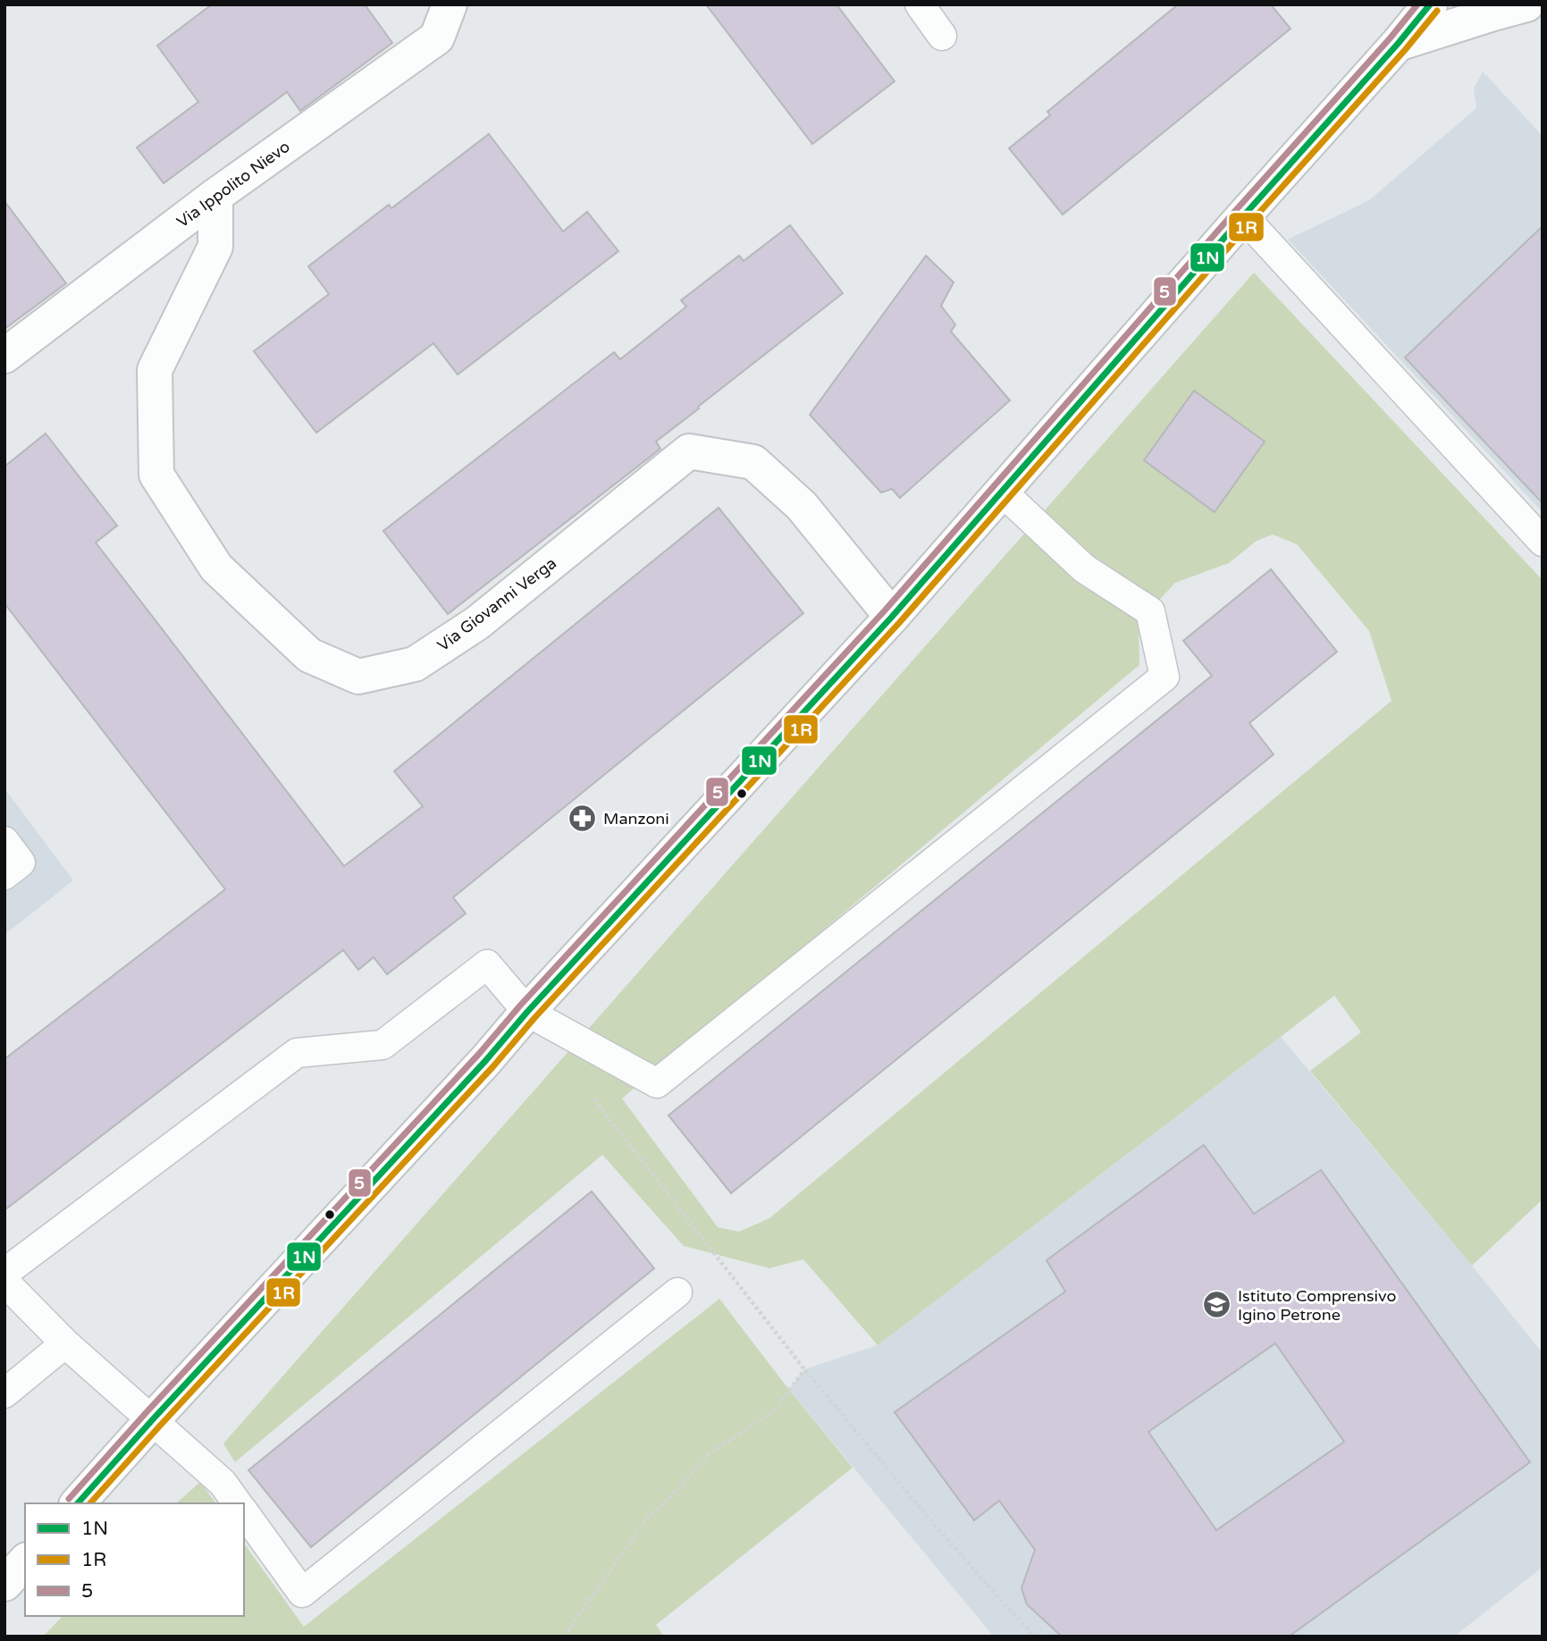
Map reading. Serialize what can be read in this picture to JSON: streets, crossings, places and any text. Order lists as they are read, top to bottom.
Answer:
{
  "streets": {
    "street": ["Via Ippolito Nievo", "Via Giovanni Verga"]
  },
  "crossings": [
    ["Via Ippolito Nievo", "Via Giovanni Verga"]
  ],
  "places": {
    "pharmacy": ["Manzoni"],
    "school or university": ["Istituto Comprensivo Igino Petrone"]
  },
  "lines": ["transit line 1N", "transit line 5", "transit line 1R"],
  "legend": ["1N", "1R", "5"]
}
